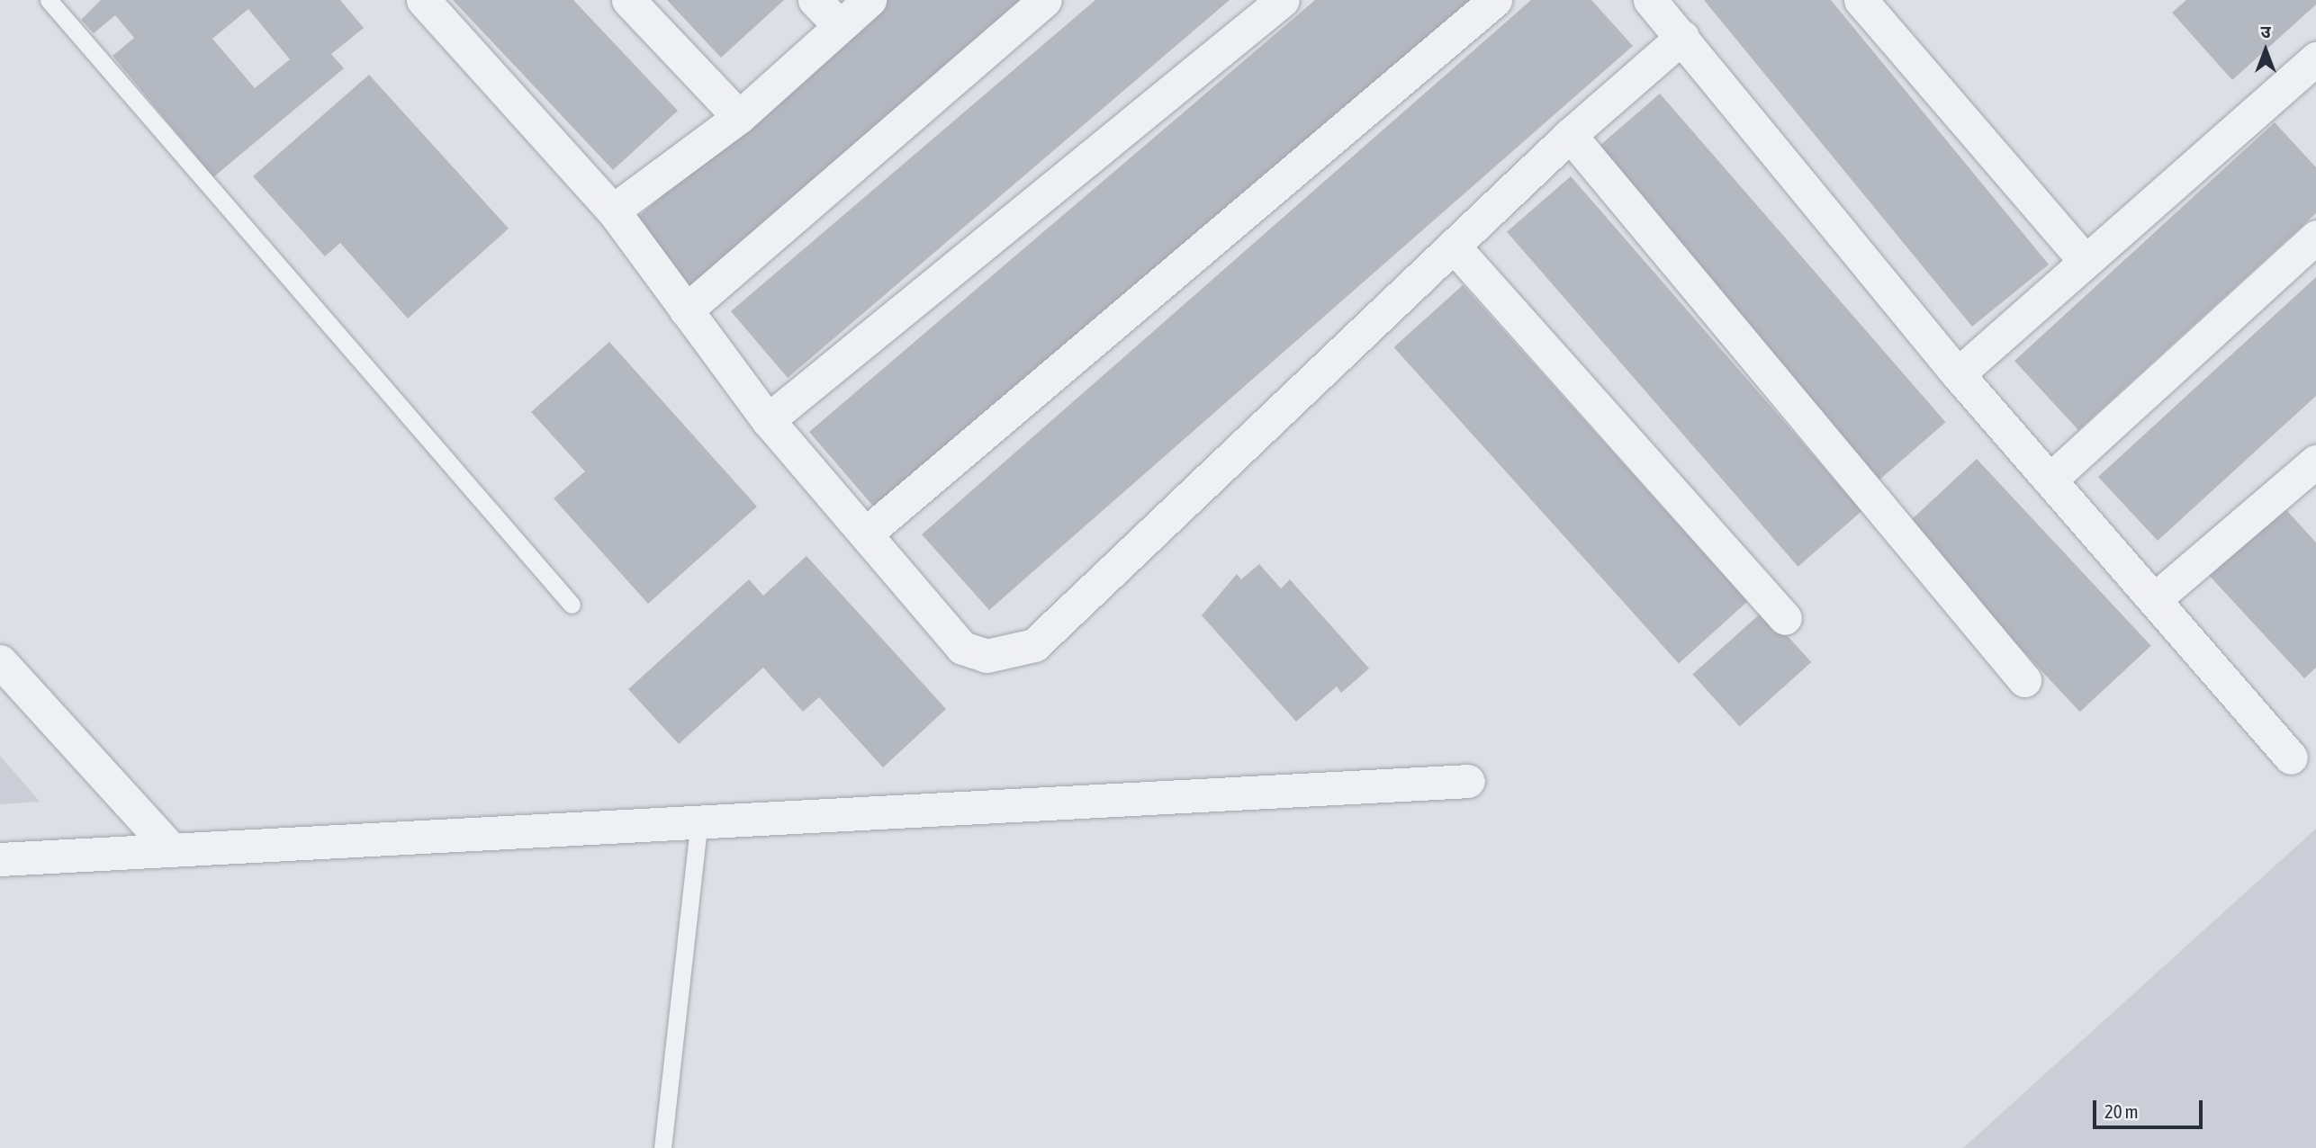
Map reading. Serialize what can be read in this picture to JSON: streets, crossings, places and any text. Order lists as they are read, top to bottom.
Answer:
{
  "scale_bar": "20 m",
  "north": "top"
}
